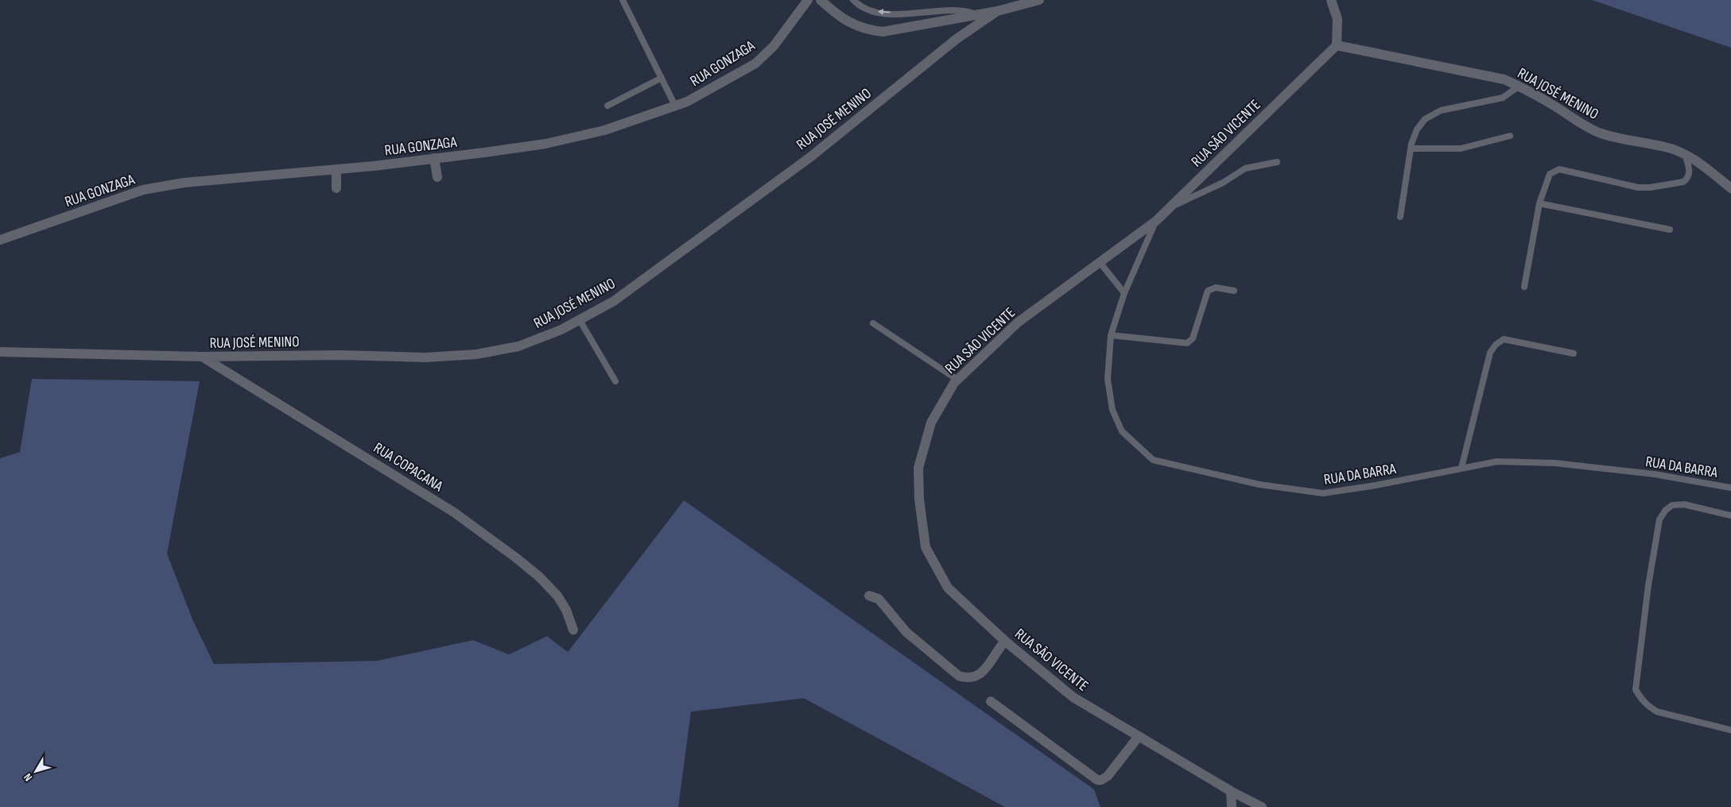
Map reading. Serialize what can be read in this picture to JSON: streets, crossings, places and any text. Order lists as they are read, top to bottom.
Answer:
{
  "streets": {
    "street": [
      "RUA GONZAGA",
      "RUA JOSÉ MENINO",
      "RUA SÃO VICENTE",
      "RUA COPACANA"
    ],
    "lane": ["RUA DA BARRA"]
  },
  "crossings": [
    ["RUA JOSÉ MENINO", "RUA SÃO VICENTE"],
    ["RUA JOSÉ MENINO", "RUA COPACANA"],
    ["RUA SÃO VICENTE", "RUA DA BARRA"]
  ],
  "north": "bottom left"
}
